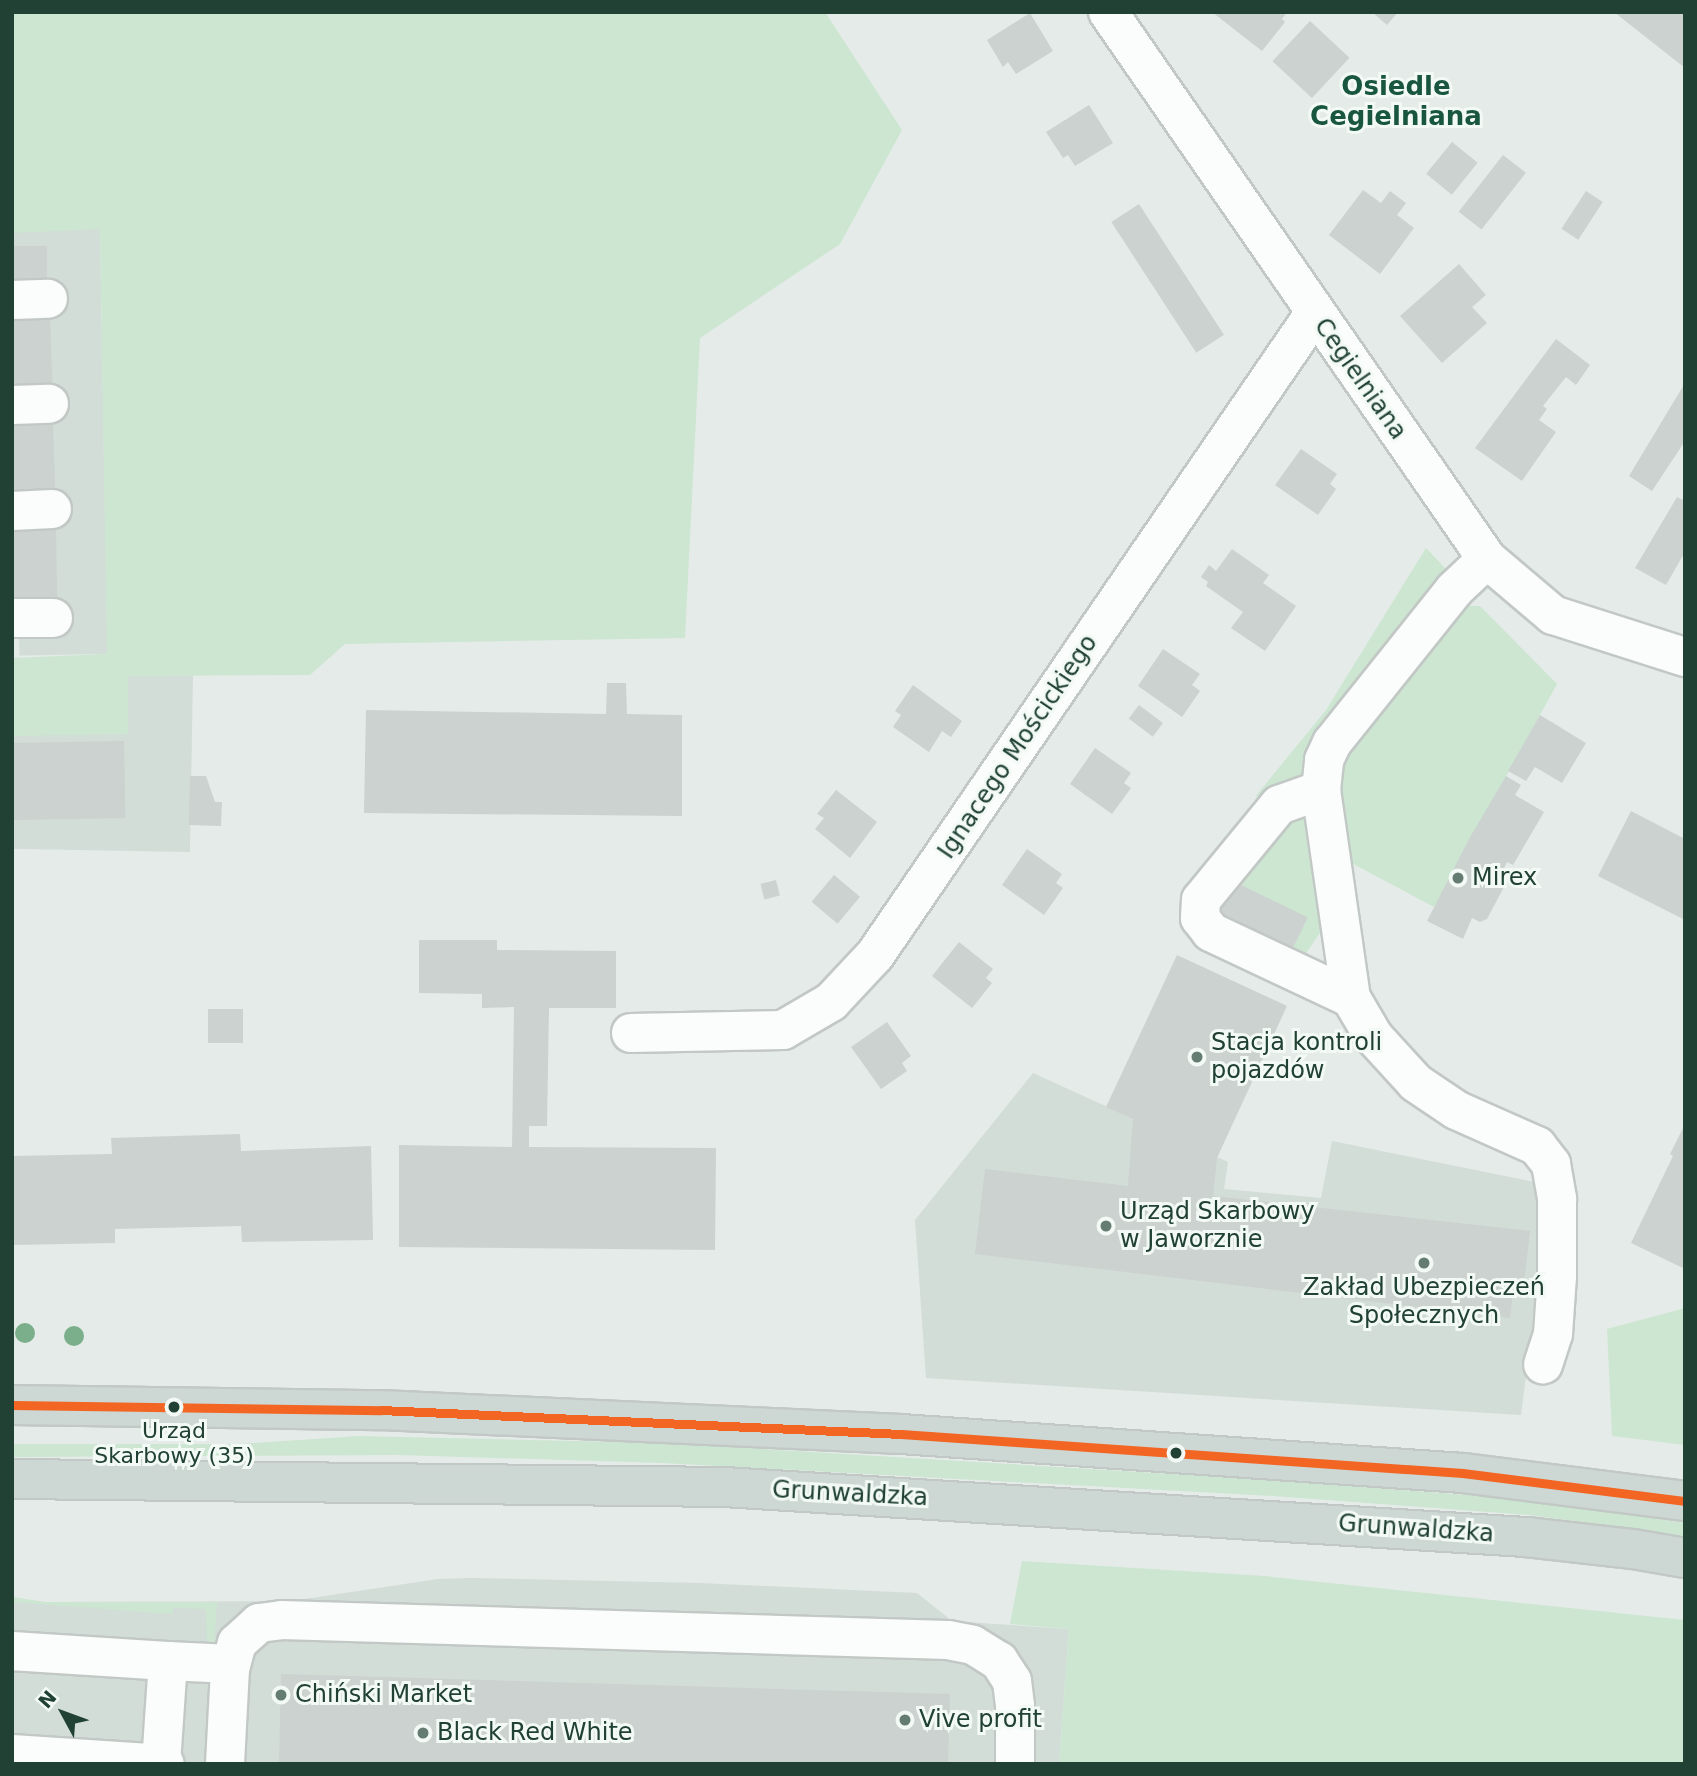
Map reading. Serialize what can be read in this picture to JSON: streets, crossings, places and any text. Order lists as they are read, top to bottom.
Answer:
{
  "streets": {
    "main road": ["Grunwaldzka"],
    "street": ["Cegielniana", "Ignacego Mościckiego"]
  },
  "crossings": [
    ["Cegielniana", "Ignacego Mościckiego"]
  ],
  "districts": ["Osiedle Cegielniana"],
  "places": [
    "Mirex",
    "Stacja kontroli pojazdów",
    "Urząd Skarbowy w Jaworznie",
    "Zakład Ubezpieczeń Społecznych",
    "Urząd Skarbowy (35)",
    "Chiński Market",
    "Vive profit",
    "Black Red White"
  ],
  "north": "top left"
}
